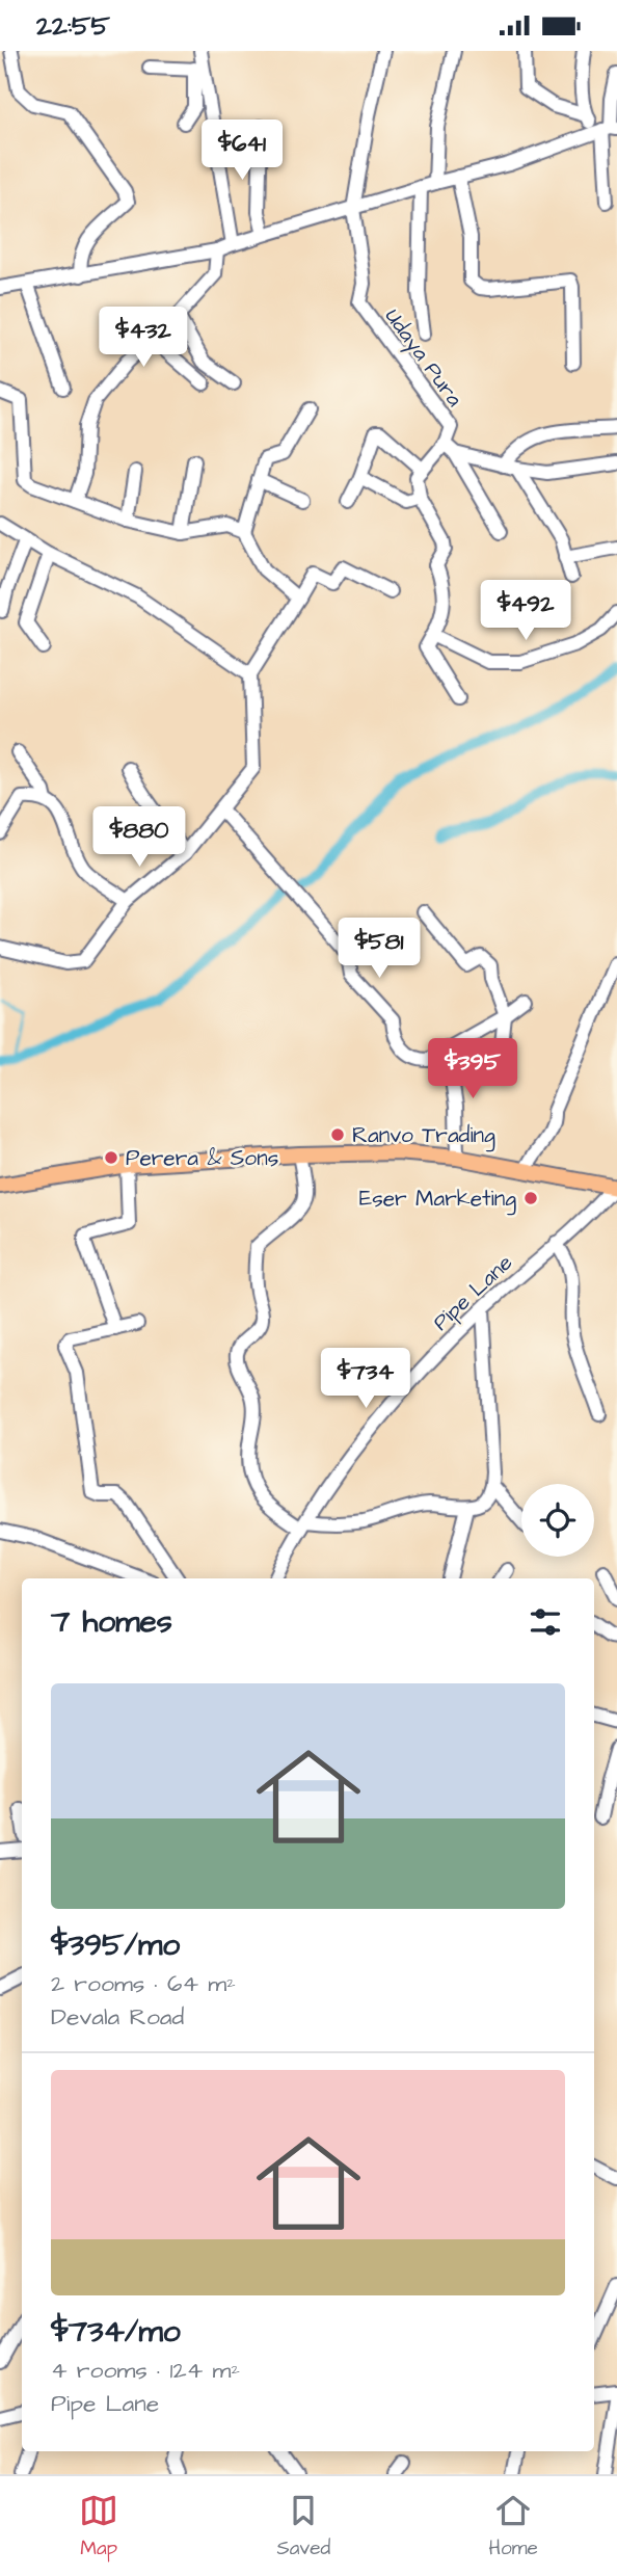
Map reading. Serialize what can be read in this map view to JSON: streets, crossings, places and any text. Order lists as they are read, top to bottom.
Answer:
{
  "streets": {
    "street": ["Udaya Pura", "Pipe Lane"]
  },
  "places": ["Ranvo Trading", "Perera & Sons", "Eser Marketing"],
  "page": {
    "status": "22:55",
    "price": [
      "$641",
      "$432",
      "$492",
      "$880",
      "$581",
      "$395",
      "$734"
    ],
    "heading": "7 homes",
    "list": [
      {
        "name": "$395/mo",
        "note": "2 rooms · 64 m² · Devala Road"
      },
      {
        "name": "$734/mo",
        "note": "4 rooms · 124 m² · Pipe Lane"
      }
    ],
    "tabs": ["Map", "Saved", "Home"]
  }
}
